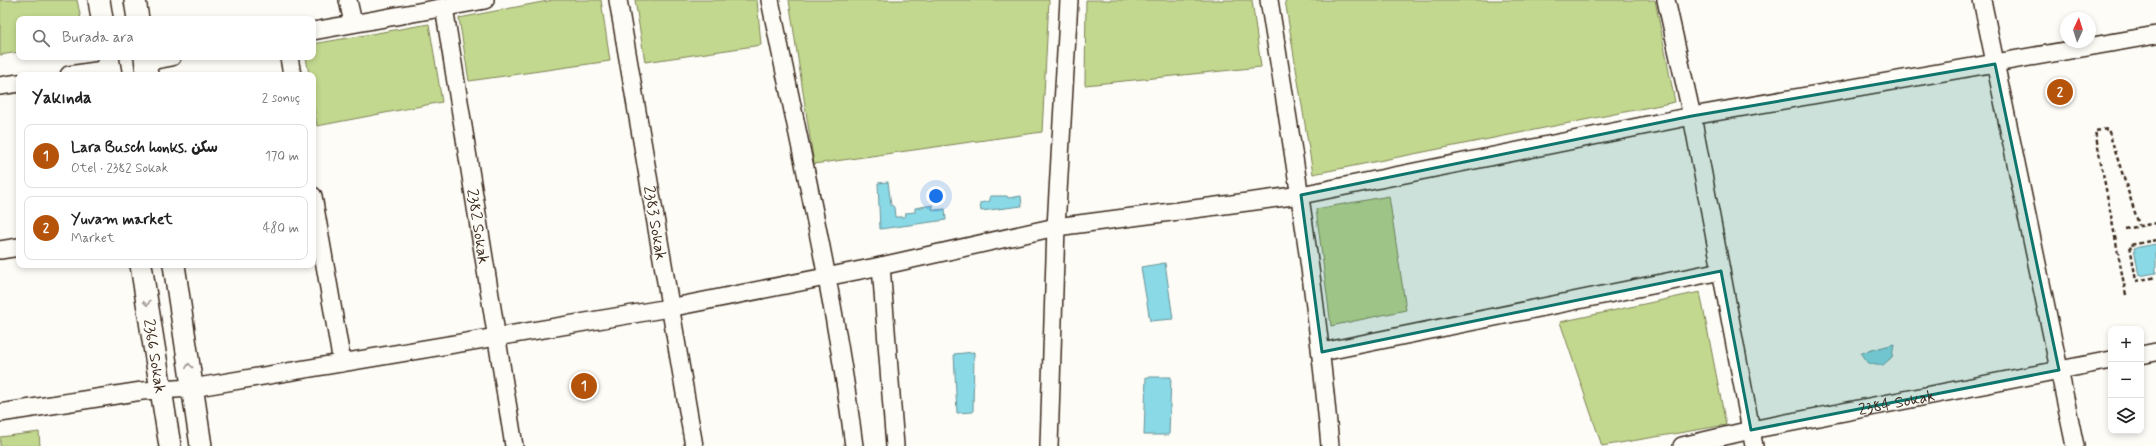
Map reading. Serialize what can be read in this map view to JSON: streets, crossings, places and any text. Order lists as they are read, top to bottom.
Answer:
{
  "streets": {
    "street": [
      "2383 Sokak",
      "2382 Sokak",
      "2366 Sokak",
      "2384 Sokak"
    ]
  },
  "north": "top",
  "page": {
    "search": "Burada ara",
    "heading": ["Yakında", "2 sonuç"],
    "pins": ["2", "1"],
    "list": [
      {
        "mark": "1",
        "name": "Lara Busch honks. سكن",
        "note": "Otel · 2382 Sokak",
        "value": "170 m"
      },
      {
        "mark": "2",
        "name": "Yuvam market",
        "note": "Market",
        "value": "480 m"
      }
    ],
    "map_buttons": ["+", "−"]
  }
}
